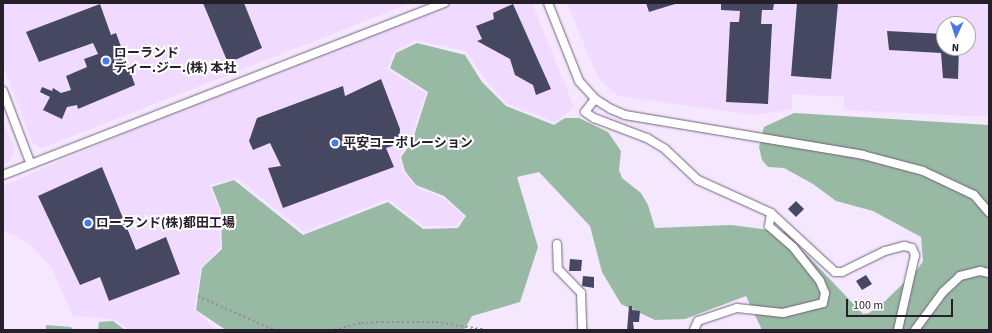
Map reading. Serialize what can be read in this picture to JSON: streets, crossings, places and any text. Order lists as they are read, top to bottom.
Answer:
{
  "places": ["ローランド ディー.ジー.(株) 本社", "平安コーポレーション", "ローランド(株)都田工場"],
  "scale_bar": "100 m",
  "north": "bottom"
}
